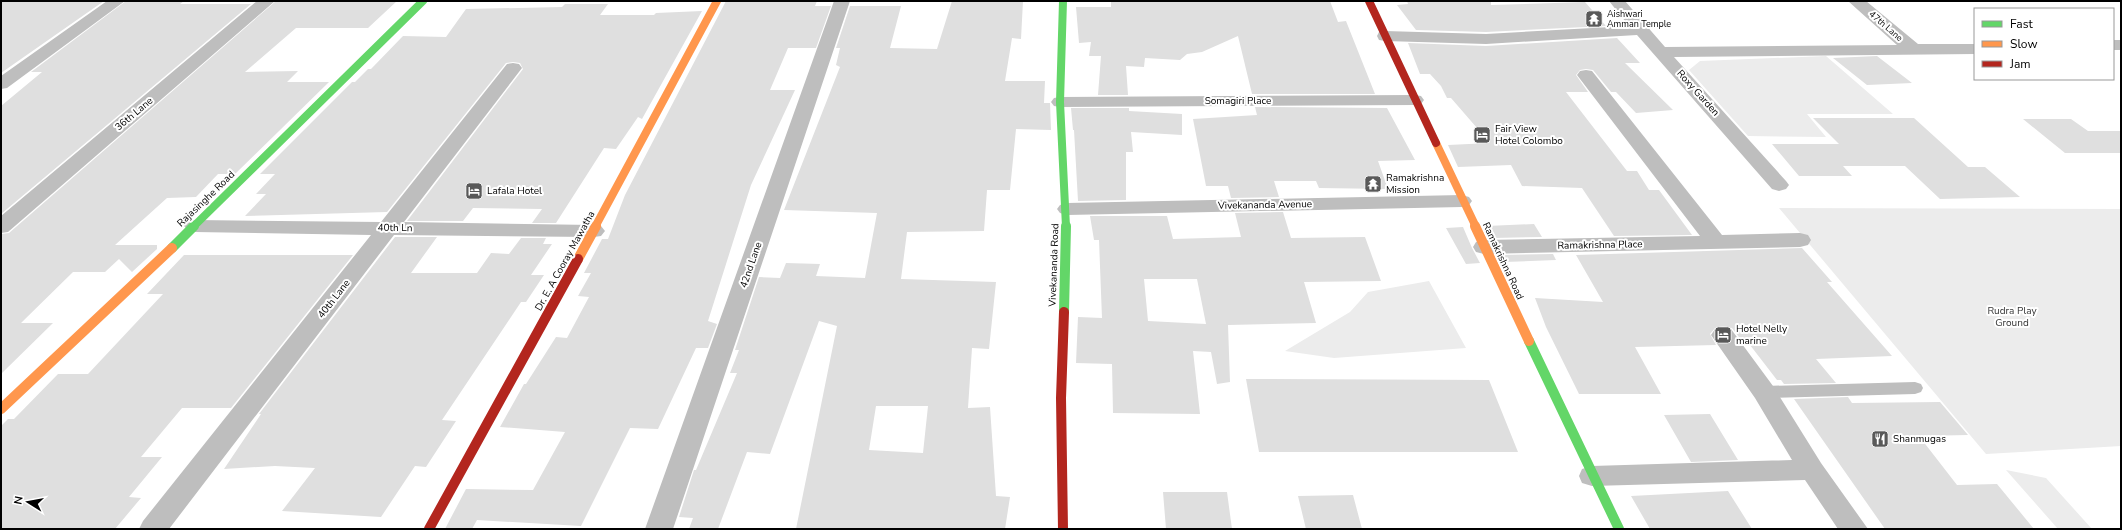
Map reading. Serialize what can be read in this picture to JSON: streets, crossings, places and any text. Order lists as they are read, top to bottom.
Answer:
{
  "streets": {
    "street": [
      "47th Lane",
      "Roxy Garden",
      "Somagiri Place",
      "36th Lane",
      "Rajasinghe Road",
      "Vivekananda Avenue",
      "40th Ln",
      "Ramakrishna Place",
      "Dr. E. A Cooray Mawatha",
      "Ramakrishna Road",
      "42nd Lane",
      "Vivekananda Road",
      "40th Lane"
    ]
  },
  "crossings": [
    ["Somagiri Place", "Ramakrishna Road"],
    ["Somagiri Place", "Vivekananda Road"],
    ["Rajasinghe Road", "40th Ln"],
    ["Vivekananda Avenue", "Ramakrishna Road"],
    ["Vivekananda Avenue", "Vivekananda Road"],
    ["40th Ln", "Dr. E. A Cooray Mawatha"],
    ["40th Ln", "40th Lane"],
    ["Ramakrishna Place", "Ramakrishna Road"]
  ],
  "parks": ["Rudra Play Ground"],
  "places": {
    "temple": ["Aishwari Amman Temple", "Ramakrishna Mission"],
    "hotel": ["Fair View Hotel Colombo", "Lafala Hotel", "Hotel Nelly marine"],
    "restaurant": ["Shanmugas"]
  },
  "legend": ["Fast", "Slow", "Jam"],
  "north": "left"
}
